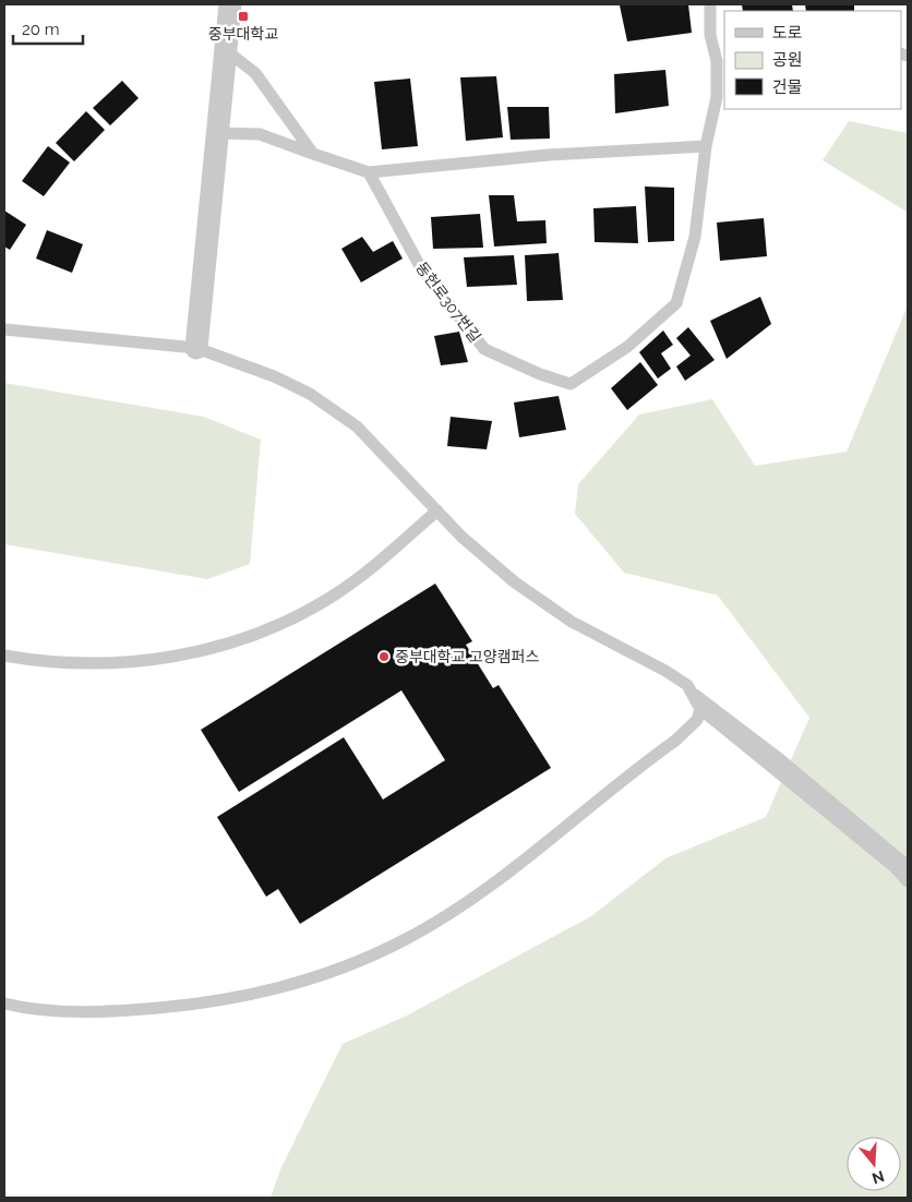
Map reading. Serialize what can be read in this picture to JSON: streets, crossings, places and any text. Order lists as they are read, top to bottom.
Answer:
{
  "streets": {
    "lane": ["동헌로307번길"]
  },
  "places": {
    "transit": ["중부대학교"],
    "other": ["중부대학교 고양캠퍼스"]
  },
  "legend": ["도로", "공원", "건물"],
  "scale_bar": "20 m",
  "north": "bottom"
}
